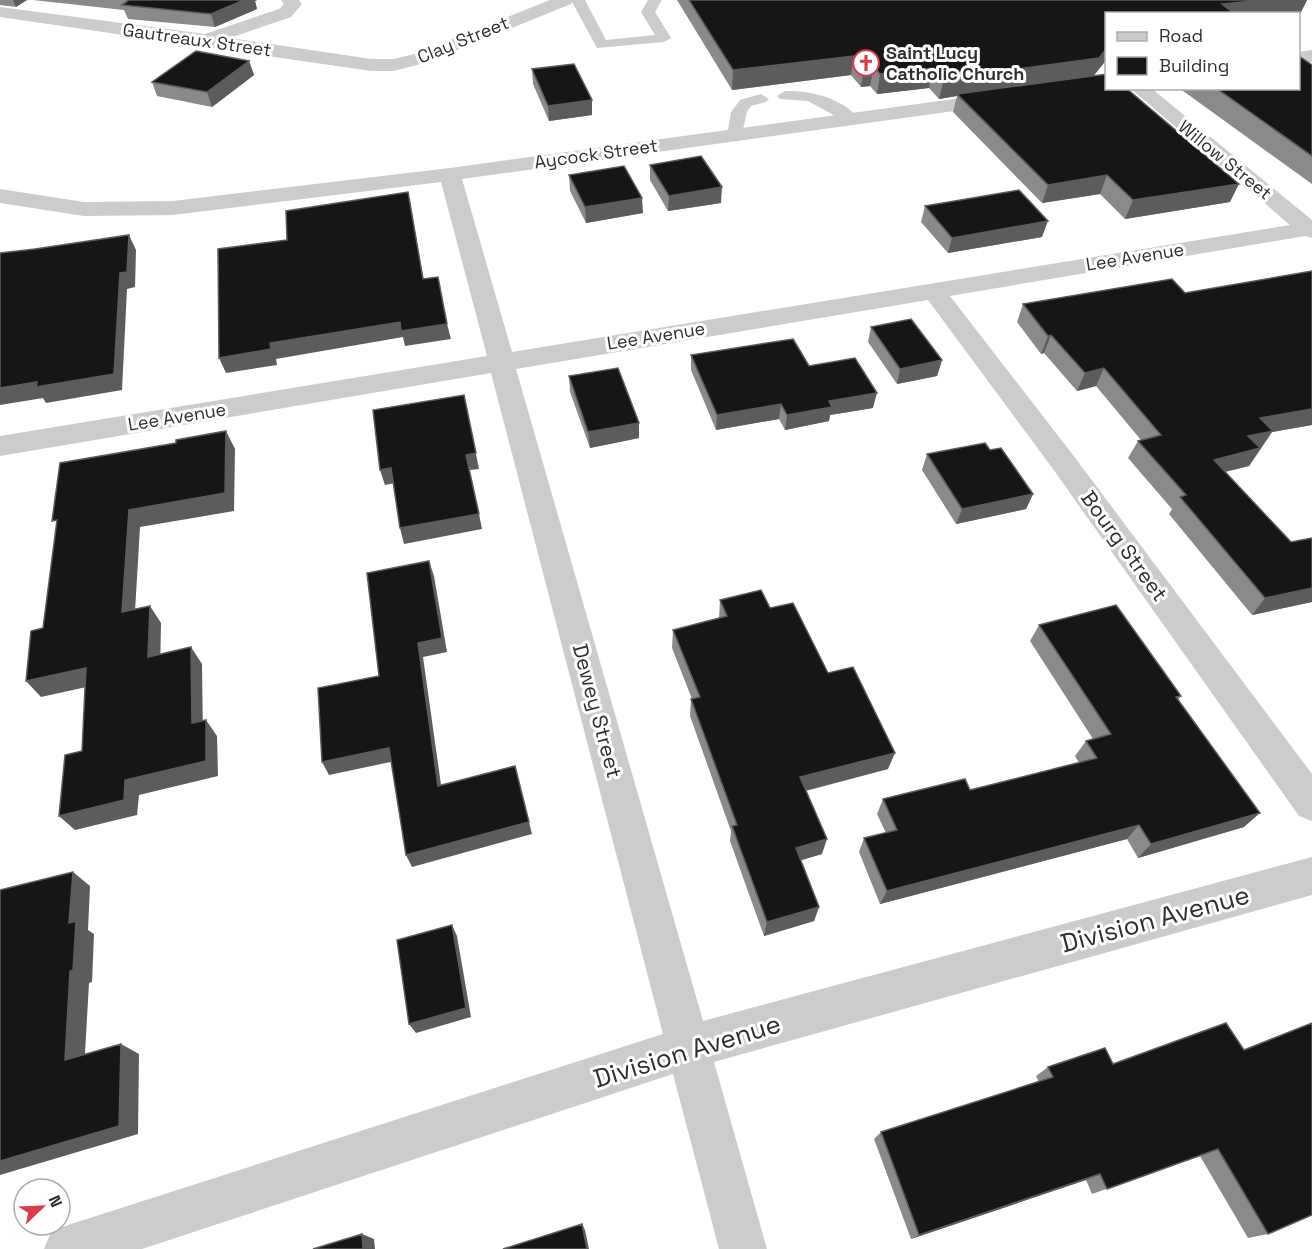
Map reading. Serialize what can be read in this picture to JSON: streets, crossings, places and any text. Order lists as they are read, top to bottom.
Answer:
{
  "streets": {
    "street": [
      "Gautreaux Street",
      "Clay Street",
      "Aycock Street",
      "Willow Street",
      "Lee Avenue",
      "Bourg Street",
      "Dewey Street",
      "Division Avenue"
    ]
  },
  "crossings": [
    ["Gautreaux Street", "Clay Street"],
    ["Aycock Street", "Dewey Street"],
    ["Willow Street", "Lee Avenue"],
    ["Lee Avenue", "Bourg Street"],
    ["Lee Avenue", "Dewey Street"],
    ["Dewey Street", "Division Avenue"]
  ],
  "places": {
    "church": ["Saint Lucy Catholic Church"]
  },
  "legend": ["Road", "Building"],
  "north": "top right"
}
